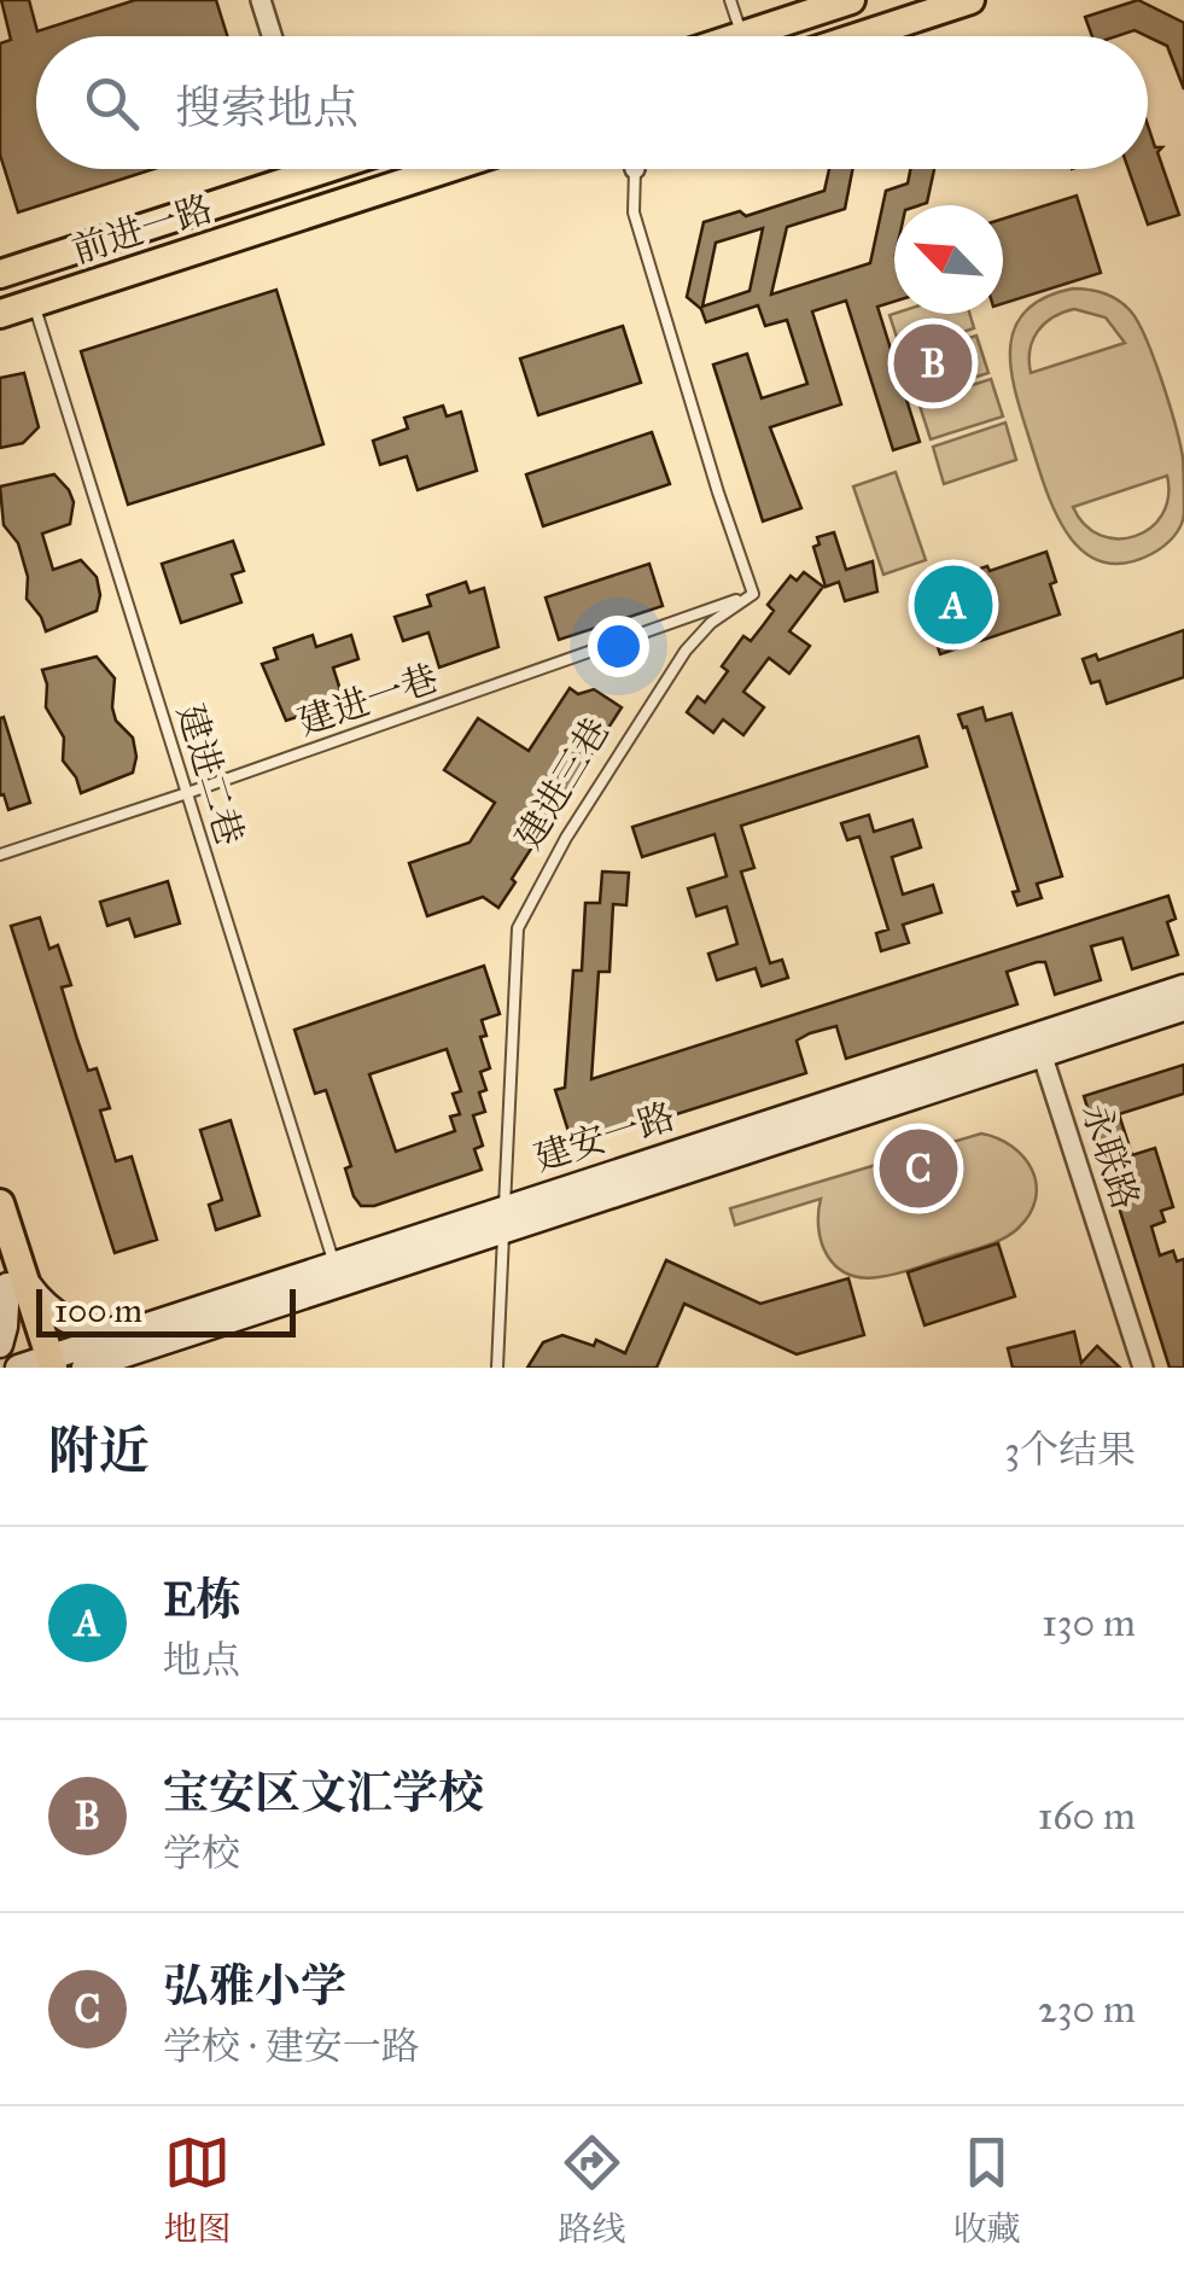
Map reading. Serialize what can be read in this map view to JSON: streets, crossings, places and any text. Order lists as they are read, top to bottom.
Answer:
{
  "streets": {
    "main road": ["前进一路", "建安一路"],
    "street": ["永联路"],
    "lane": ["建进一巷", "建进二巷", "建进三巷"]
  },
  "crossings": [
    ["前进一路", "建进二巷"],
    ["建进一巷", "建进二巷"],
    ["建进一巷", "建进三巷"],
    ["建进二巷", "建安一路"],
    ["建进三巷", "建安一路"],
    ["建安一路", "永联路"]
  ],
  "scale_bar": "100 m",
  "north": "top left",
  "page": {
    "search": "搜索地点",
    "pins": ["B", "A", "C"],
    "scale": "100 m",
    "heading": ["附近", "3个结果"],
    "list": [
      {
        "mark": "A",
        "name": "E栋",
        "note": "地点",
        "value": "130 m"
      },
      {
        "mark": "B",
        "name": "宝安区文汇学校",
        "note": "学校",
        "value": "160 m"
      },
      {
        "mark": "C",
        "name": "弘雅小学",
        "note": "学校 · 建安一路",
        "value": "230 m"
      }
    ],
    "nav": ["地图", "路线", "收藏"]
  }
}
